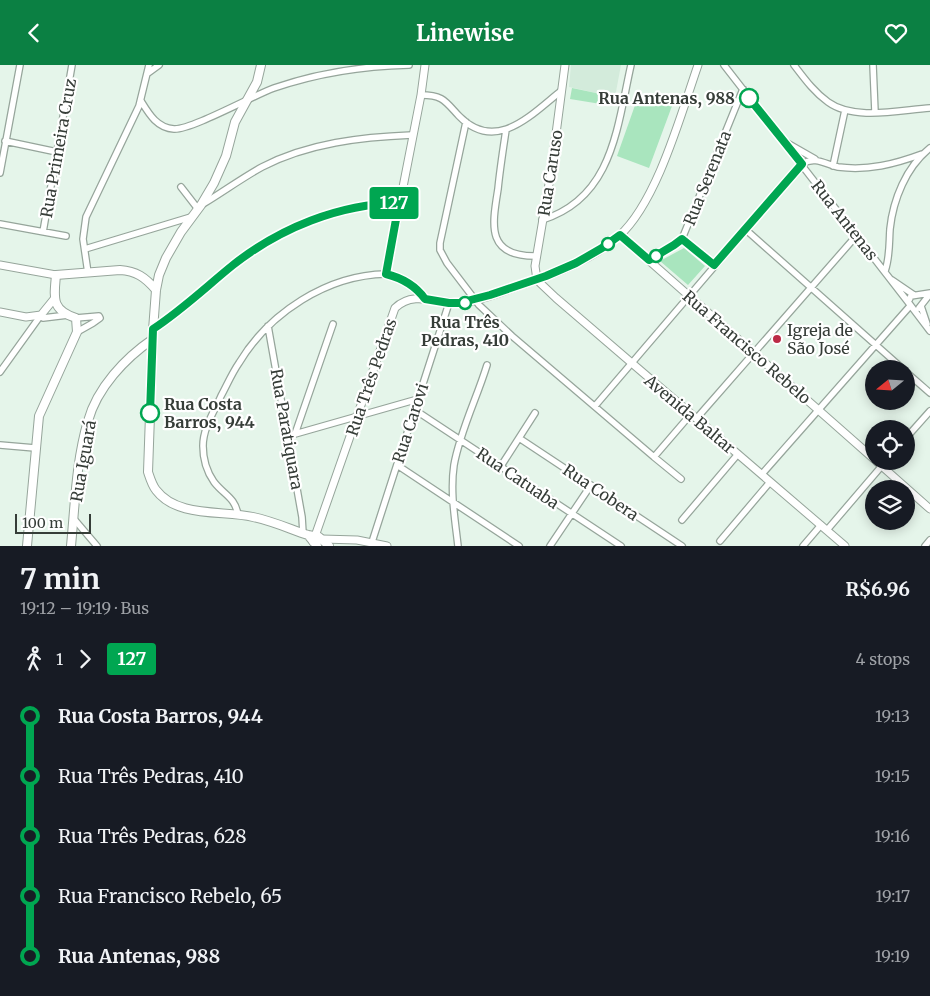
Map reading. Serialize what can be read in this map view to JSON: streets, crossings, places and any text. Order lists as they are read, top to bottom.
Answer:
{
  "streets": {
    "main road": ["Rua Iguará"],
    "street": [
      "Rua Primeira Cruz",
      "Rua Caruso",
      "Rua Serenata",
      "Rua Antenas",
      "Rua Francisco Rebelo",
      "Rua Três Pedras",
      "Avenida Baltar",
      "Rua Carovi",
      "Rua Paratiquara",
      "Rua Catuaba",
      "Rua Cobera"
    ]
  },
  "crossings": [
    ["Rua Caruso", "Rua Três Pedras"],
    ["Rua Caruso", "Avenida Baltar"],
    ["Rua Serenata", "Rua Antenas"],
    ["Rua Francisco Rebelo", "Rua Três Pedras"],
    ["Rua Três Pedras", "Avenida Baltar"],
    ["Rua Três Pedras", "Rua Carovi"],
    ["Rua Carovi", "Rua Catuaba"]
  ],
  "places": [
    "Rua Antenas, 988",
    "Rua Três Pedras, 410",
    "Igreja de São José",
    "Rua Costa Barros, 944"
  ],
  "lines": ["bus line 127"],
  "scale_bar": "100 m",
  "north": "left",
  "page": {
    "header": "Linewise",
    "on_map": "127",
    "scale": "100 m",
    "heading": ["7 min", "19:12 – 19:19 · Bus", "R$6.96"],
    "legs": ["1", "127", "4 stops"],
    "list": [
      {
        "name": "Rua Costa Barros, 944",
        "value": "19:13"
      },
      {
        "name": "Rua Três Pedras, 410",
        "value": "19:15"
      },
      {
        "name": "Rua Três Pedras, 628",
        "value": "19:16"
      },
      {
        "name": "Rua Francisco Rebelo, 65",
        "value": "19:17"
      },
      {
        "name": "Rua Antenas, 988",
        "value": "19:19"
      }
    ]
  }
}
